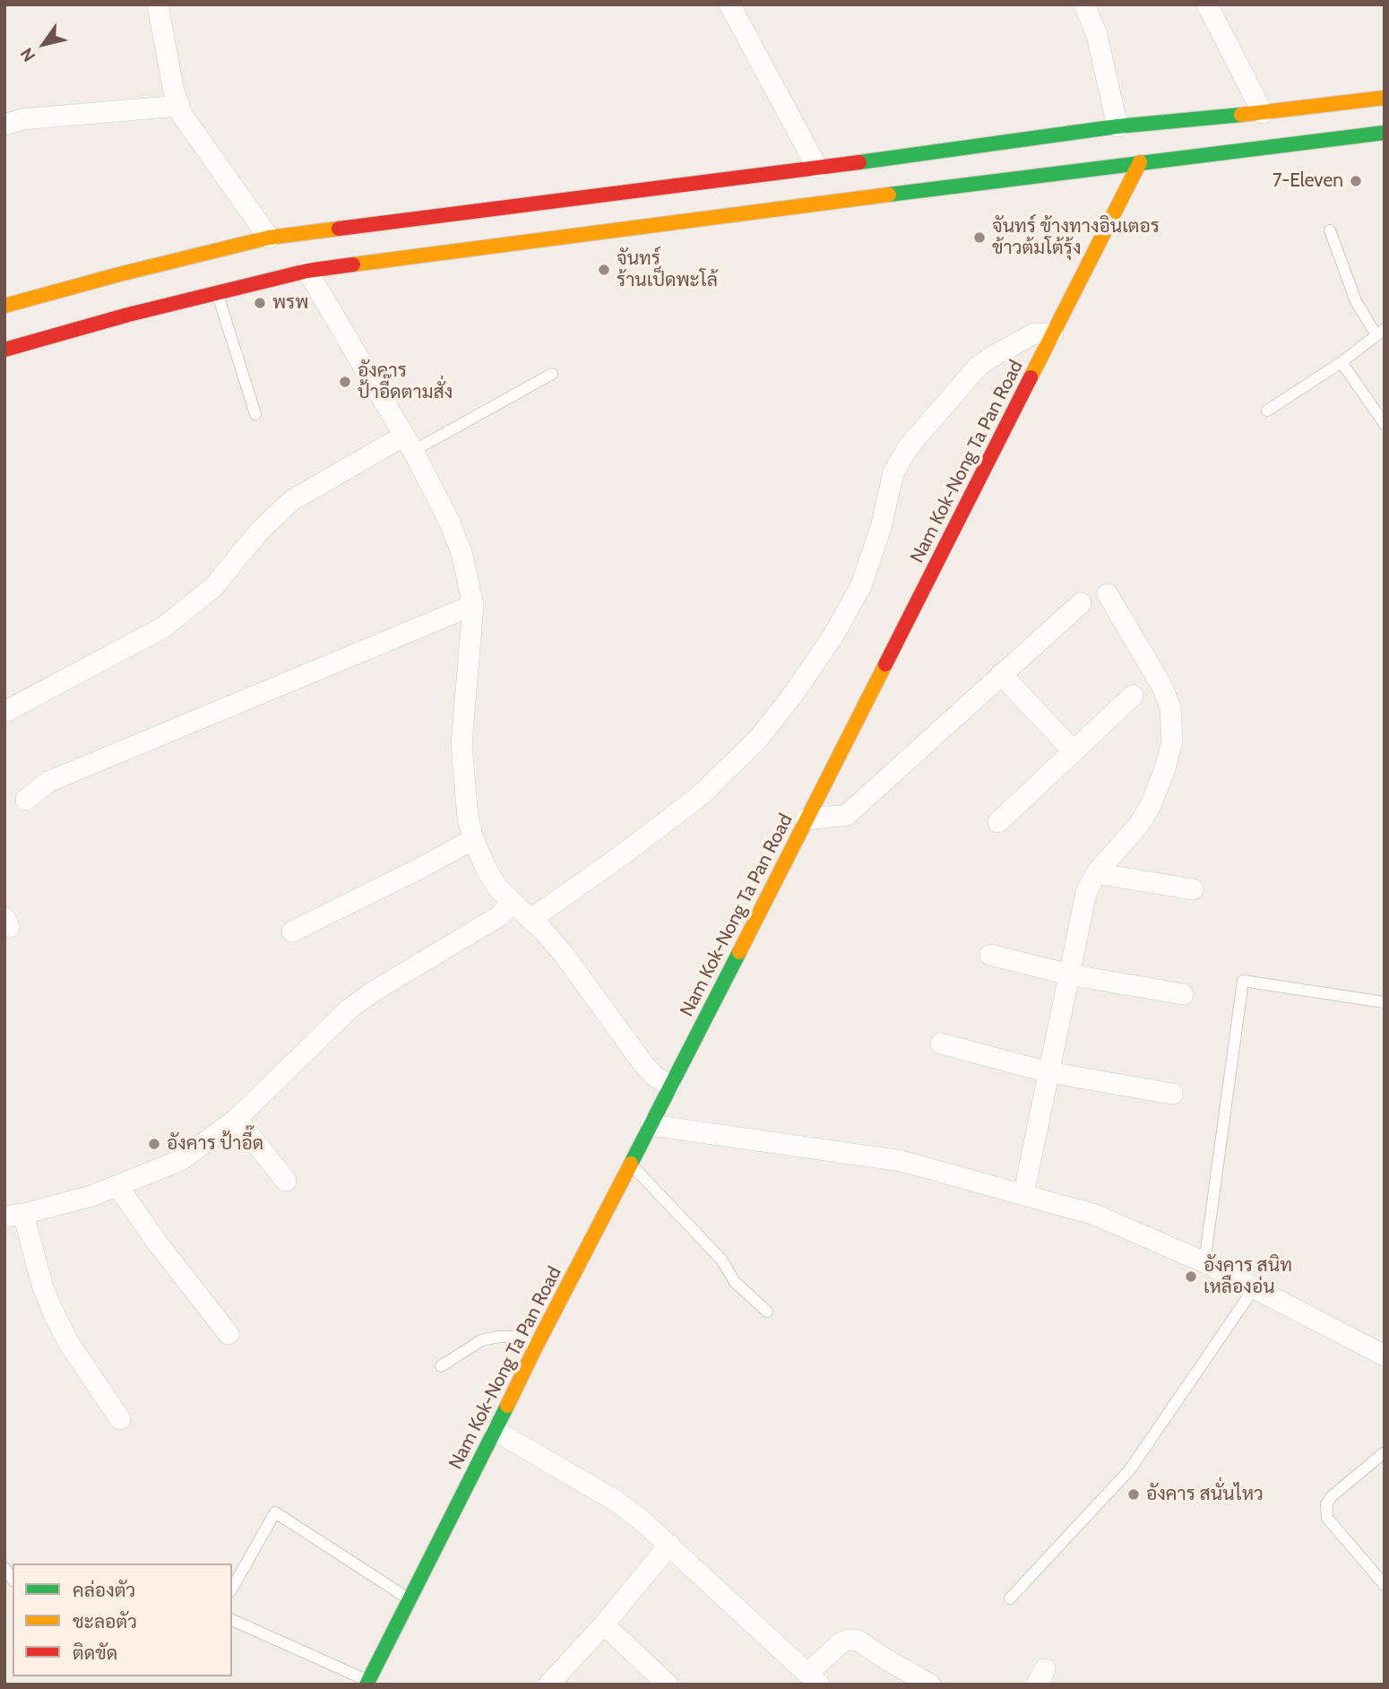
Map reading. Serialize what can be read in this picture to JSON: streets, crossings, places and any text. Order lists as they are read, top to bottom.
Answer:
{
  "streets": {
    "main road": ["Nam Kok-Nong Ta Pan Road"]
  },
  "places": [
    "7-Eleven",
    "จันทร์ ข้างทางอินเตอร ข้าวต้มโต้รุ้ง",
    "จันทร์ ร้านเป็ดพะโล้",
    "พรพ",
    "อังคาร ป้าอี๊ดตามสั่ง",
    "อังคาร ป้าอี๊ด",
    "อังคาร สนิท เหลืองอ่น",
    "อังคาร สนั่นไหว"
  ],
  "legend": ["คล่องตัว", "ชะลอตัว", "ติดขัด"],
  "north": "bottom left"
}
